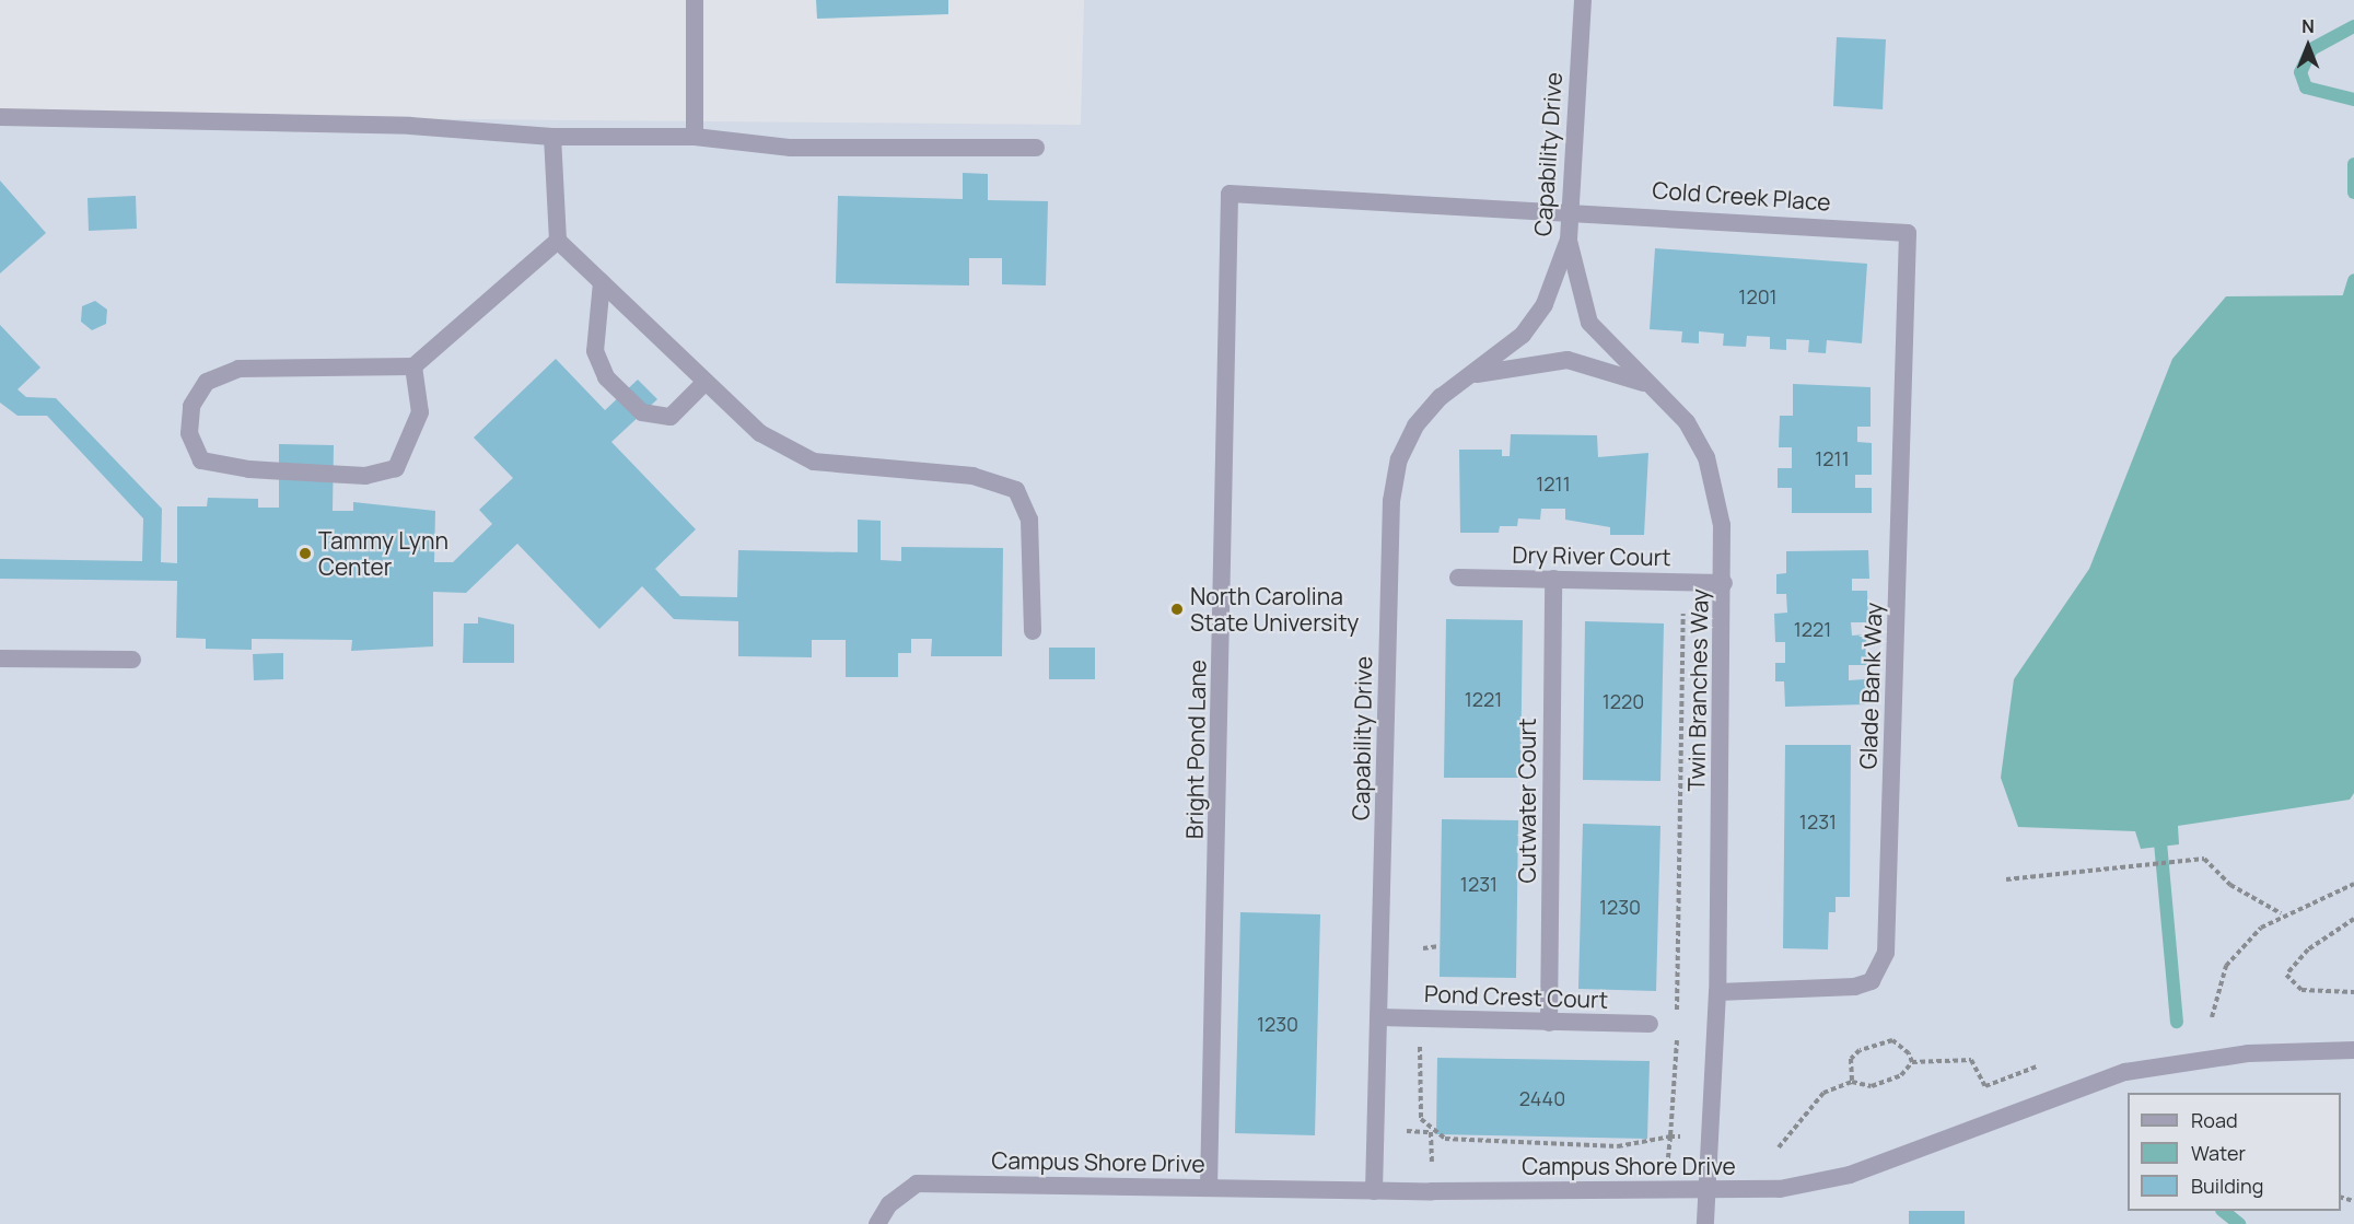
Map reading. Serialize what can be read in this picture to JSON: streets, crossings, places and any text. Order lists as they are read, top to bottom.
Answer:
{
  "streets": {
    "street": [
      "Capability Drive",
      "Cold Creek Place",
      "Dry River Court",
      "Glade Bank Way",
      "Twin Branches Way",
      "Bright Pond Lane",
      "Cutwater Court",
      "Pond Crest Court",
      "Campus Shore Drive"
    ]
  },
  "crossings": [
    ["Capability Drive", "Cold Creek Place"],
    ["Capability Drive", "Twin Branches Way"],
    ["Capability Drive", "Pond Crest Court"],
    ["Capability Drive", "Campus Shore Drive"],
    ["Cold Creek Place", "Glade Bank Way"],
    ["Cold Creek Place", "Bright Pond Lane"],
    ["Dry River Court", "Twin Branches Way"],
    ["Dry River Court", "Cutwater Court"],
    ["Glade Bank Way", "Twin Branches Way"],
    ["Twin Branches Way", "Campus Shore Drive"],
    ["Bright Pond Lane", "Campus Shore Drive"],
    ["Cutwater Court", "Pond Crest Court"]
  ],
  "places": ["Tammy Lynn Center", "North Carolina State University"],
  "house_numbers": [
    "1201",
    "1211",
    "1211",
    "1221",
    "1221",
    "1220",
    "1231",
    "1231",
    "1230",
    "1230",
    "2440"
  ],
  "legend": ["Road", "Water", "Building"],
  "north": "top"
}
